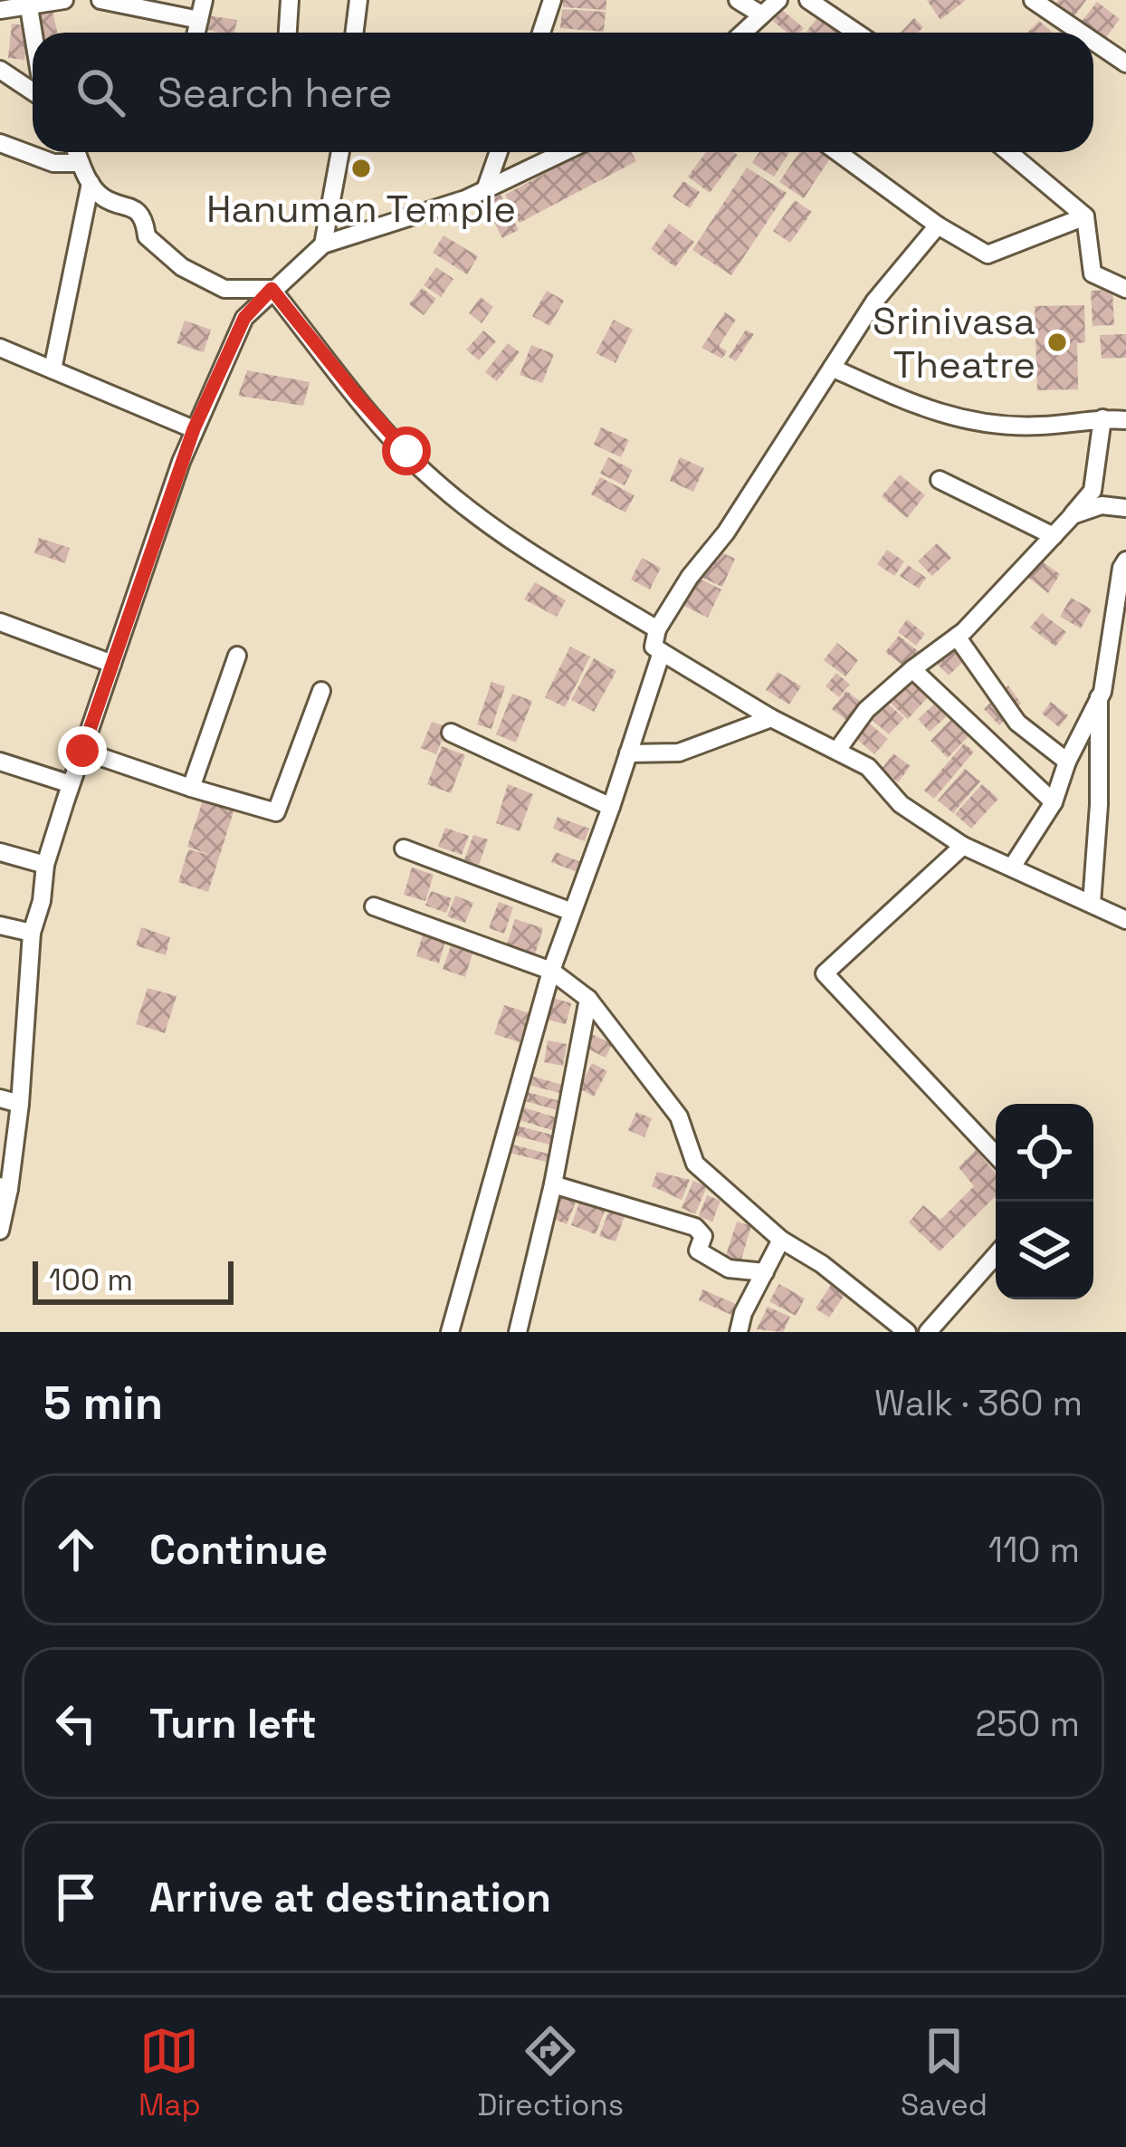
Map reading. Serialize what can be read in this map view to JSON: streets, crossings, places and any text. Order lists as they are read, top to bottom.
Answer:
{
  "places": ["Hanuman Temple", "Srinivasa Theatre"],
  "scale_bar": "100 m",
  "page": {
    "search": "Search here",
    "scale": "100 m",
    "heading": ["5 min", "Walk · 360 m"],
    "list": [
      ["Continue", "110 m"],
      ["Turn left", "250 m"],
      "Arrive at destination"
    ],
    "nav": ["Map", "Directions", "Saved"]
  }
}
